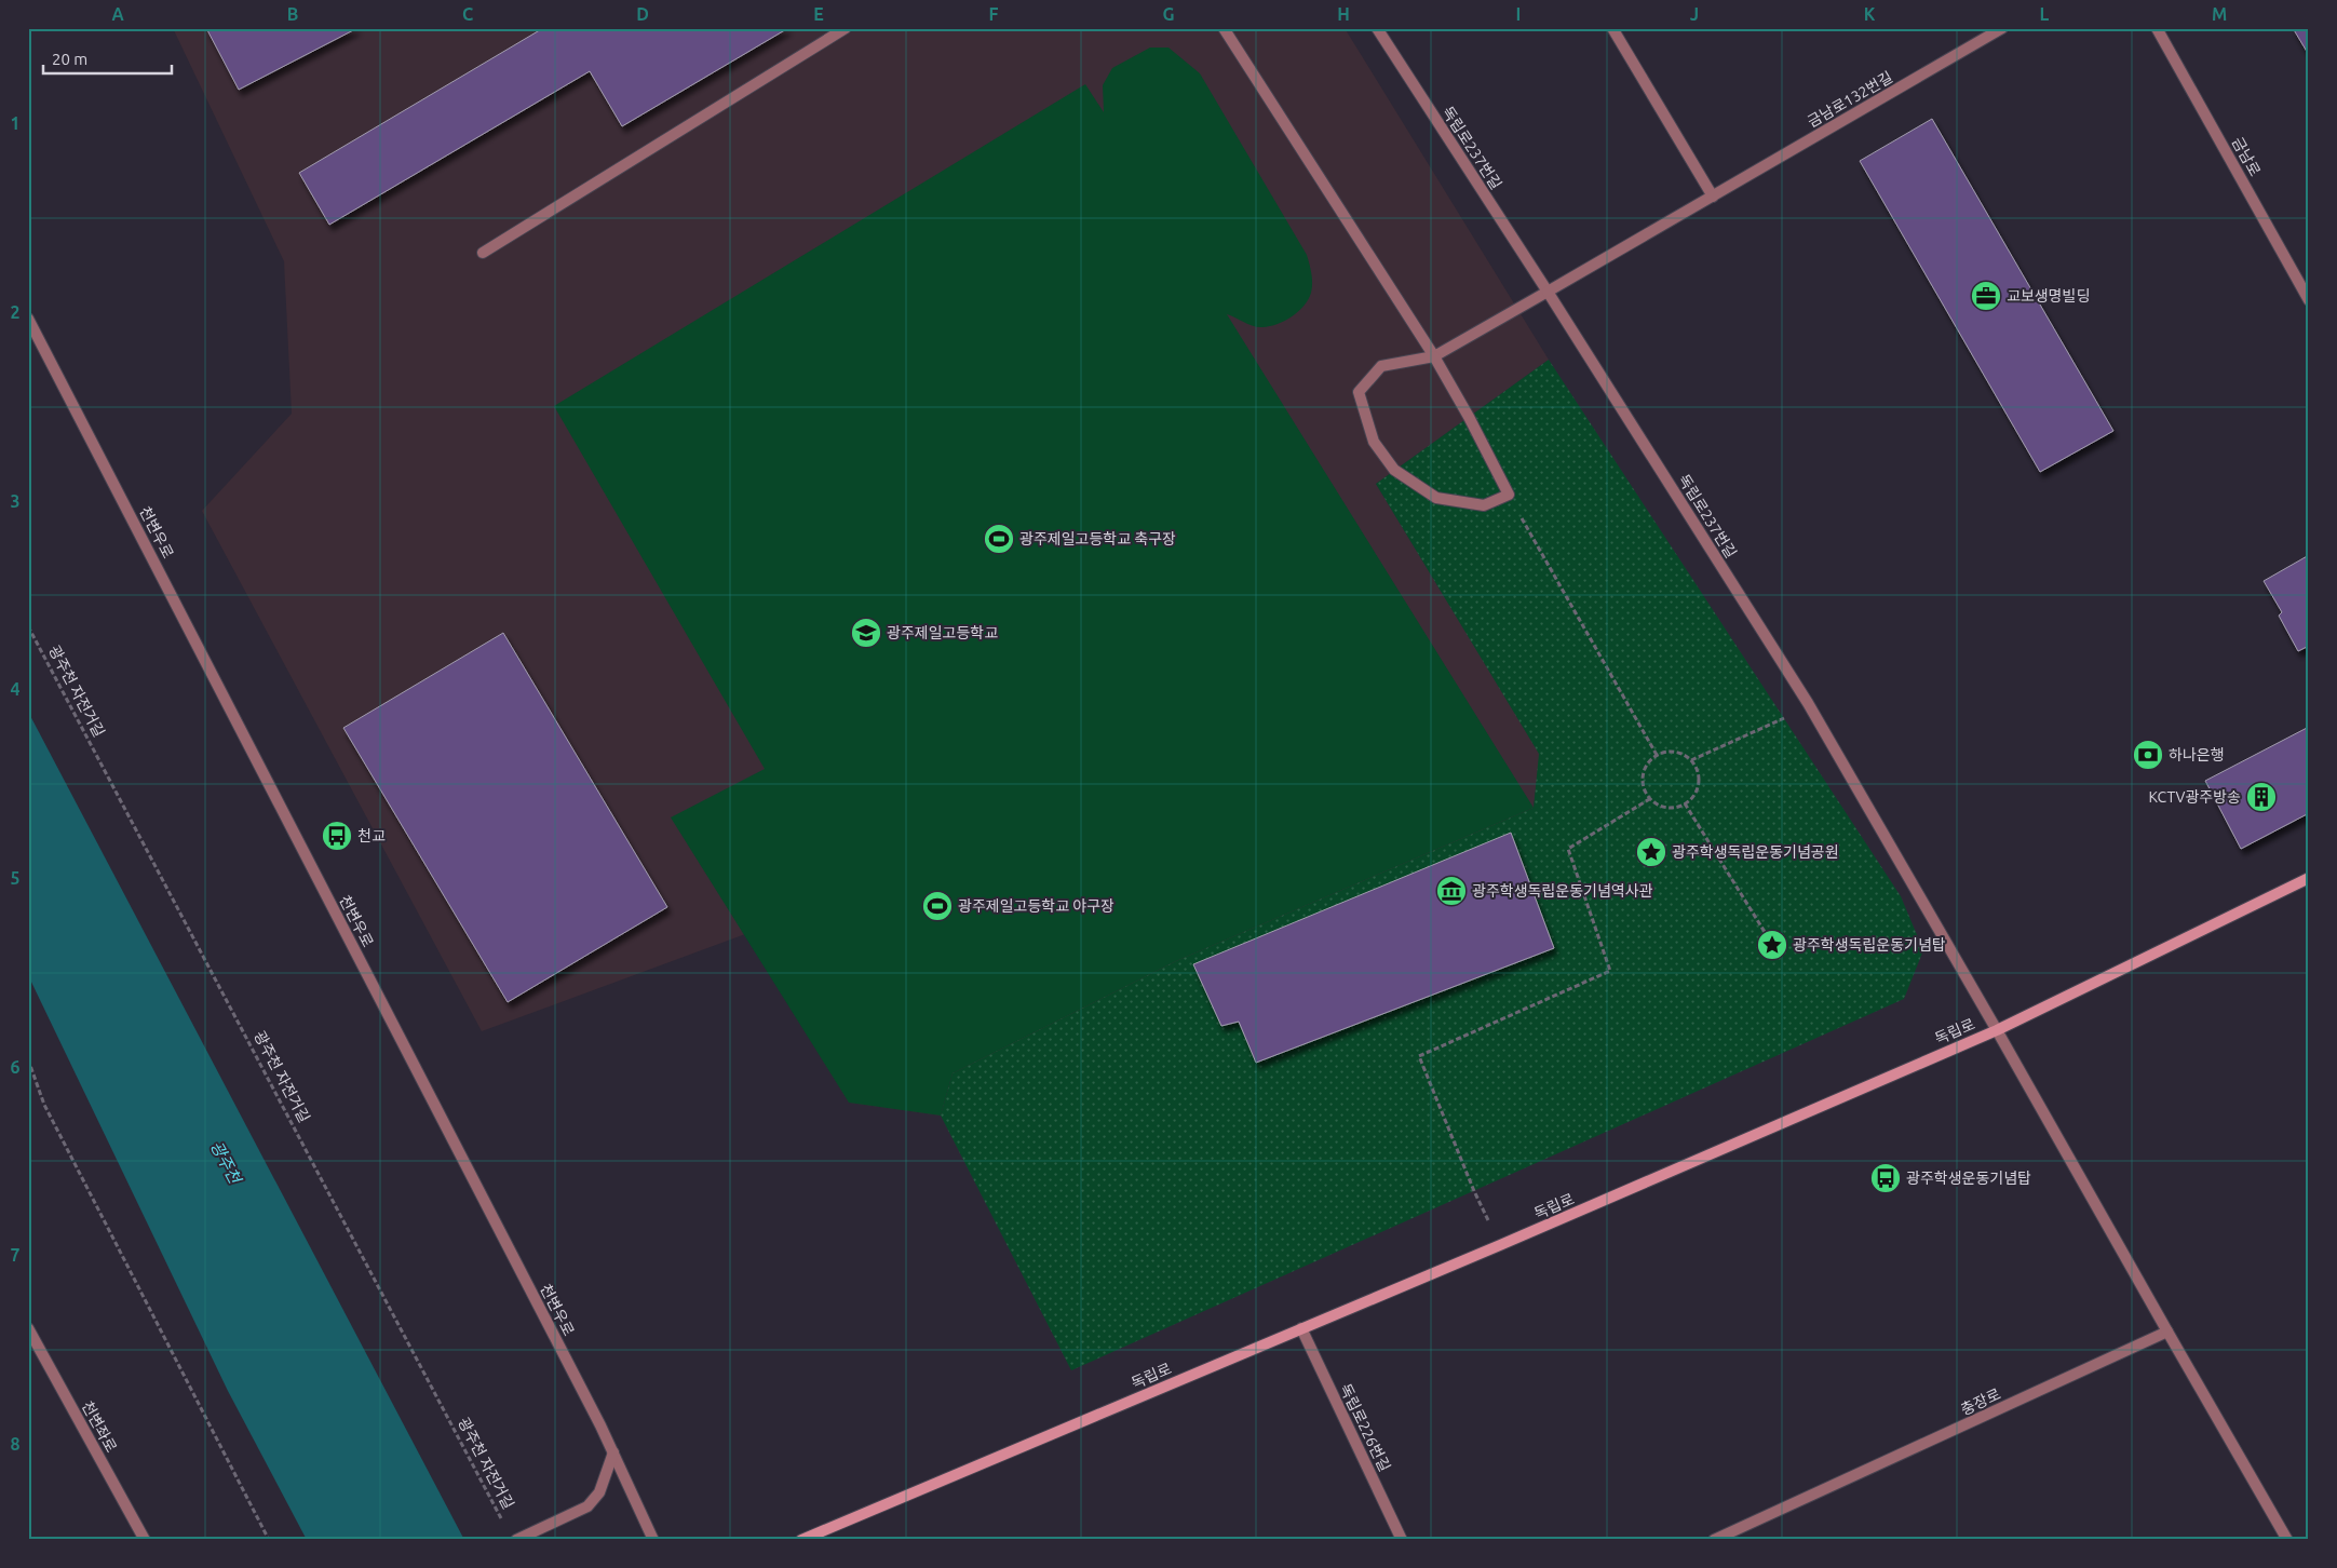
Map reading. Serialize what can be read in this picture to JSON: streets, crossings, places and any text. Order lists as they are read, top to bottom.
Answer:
{
  "streets": {
    "main road": ["독립로"],
    "street": [
      "금남로132번길",
      "독립로237번길",
      "금남로",
      "천변우로",
      "충장로",
      "천변좌로",
      "독립로226번길"
    ],
    "path": ["광주천 자전거길"]
  },
  "crossings": [
    ["금남로132번길", "독립로237번길"],
    ["독립로237번길", "독립로"],
    ["독립로", "독립로226번길"]
  ],
  "water": ["광주천"],
  "places": {
    "office": ["교보생명빌딩"],
    "sports": ["광주제일고등학교 축구장", "광주제일고등학교 야구장"],
    "school or university": ["광주제일고등학교"],
    "bank": ["하나은행"],
    "building": ["KCTV광주방송"],
    "bus stop": ["천교", "광주학생운동기념탑"],
    "place": ["광주학생독립운동기념공원", "광주학생독립운동기념탑"],
    "museum": ["광주학생독립운동기념역사관"]
  },
  "scale_bar": "20 m",
  "grid": {
    "columns": [
      "A",
      "B",
      "C",
      "D",
      "E",
      "F",
      "G",
      "H",
      "I",
      "J",
      "K",
      "L",
      "M"
    ],
    "rows": [
      "1",
      "2",
      "3",
      "4",
      "5",
      "6",
      "7",
      "8"
    ]
  }
}
